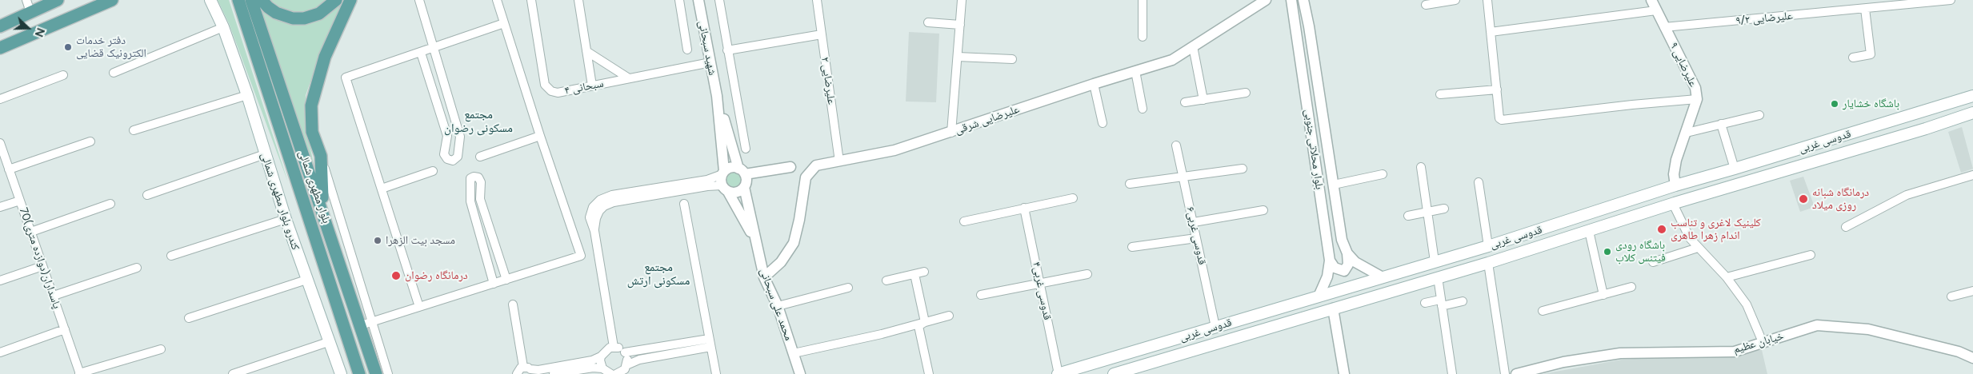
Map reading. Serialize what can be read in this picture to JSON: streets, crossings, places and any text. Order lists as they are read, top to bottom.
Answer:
{
  "streets": {
    "main road": ["قدوسی غربی", "بلوار مطهری شمالی", "کندرو بلوار مطهری شمالی"],
    "street": [
      "۹/۲ علیرضایی",
      "شهید سبحانی",
      "۹ علیرضایی",
      "۲ علیرضایی",
      "سبحانی ۴",
      "علیرضایی شرقی",
      "بلوار محلاتی جنوبی",
      "قدوسی غربی۶",
      "70پاسداران(دوازده متری)",
      "قدوسی غربی۴",
      "محمد علی سبحانی",
      "خیابان عظیم"
    ]
  },
  "crossings": [
    ["۹/۲ علیرضایی", "۹ علیرضایی"],
    ["شهید سبحانی", "سبحانی ۴"],
    ["شهید سبحانی", "محمد علی سبحانی"],
    ["۹ علیرضایی", "قدوسی غربی"],
    ["۲ علیرضایی", "علیرضایی شرقی"],
    ["علیرضایی شرقی", "محمد علی سبحانی"],
    ["قدوسی غربی", "بلوار محلاتی جنوبی"],
    ["قدوسی غربی", "قدوسی غربی۶"],
    ["قدوسی غربی", "قدوسی غربی۴"]
  ],
  "districts": ["مجتمع مسکونی رضوان", "مجتمع مسکونی ارتش"],
  "places": [
    "دفتر خدمات الکترونیک قضایی",
    "باشگاه خشایار",
    "درمانگاه شبانه روزی میلاد",
    "کلینیک لاغری و تناسب اندام زهرا طاهری",
    "مسجد بیت الزهرا",
    "باشگاه رودی فیتنس کلاب",
    "درمانگاه رضوان"
  ],
  "north": "right"
}
